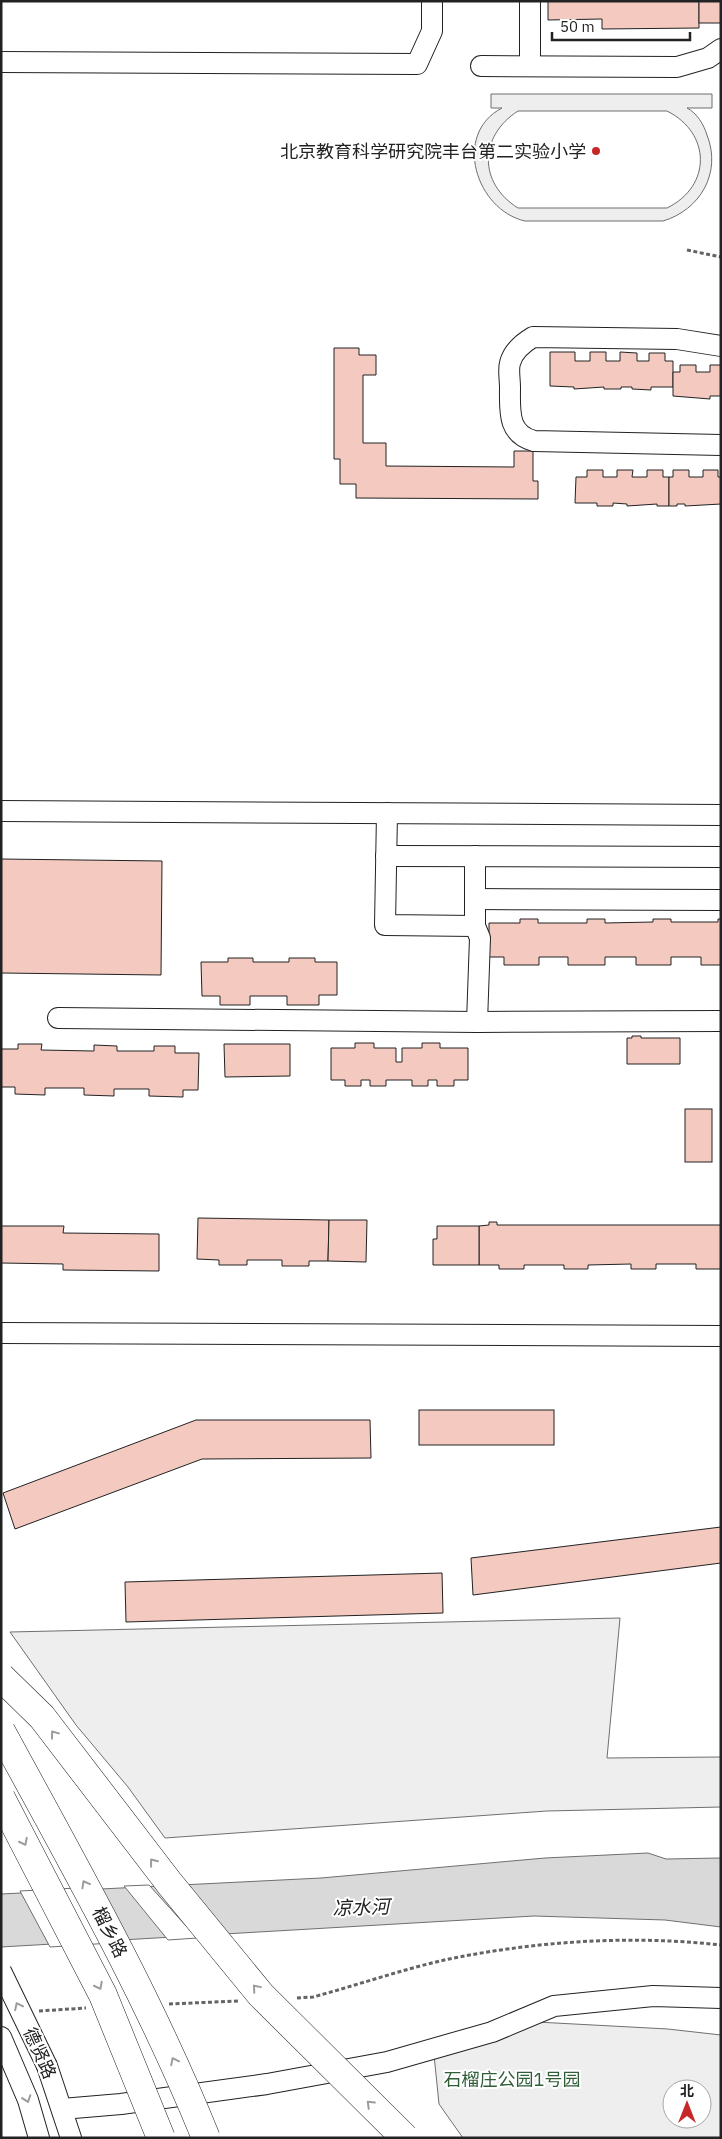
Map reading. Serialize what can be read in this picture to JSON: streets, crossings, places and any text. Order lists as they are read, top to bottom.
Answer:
{
  "streets": {
    "highway": ["榴乡路"],
    "street": ["德贤路"]
  },
  "water": ["凉水河"],
  "parks": ["石榴庄公园1号园"],
  "places": ["北京教育科学研究院丰台第二实验小学"],
  "scale_bar": "50 m",
  "north": "top"
}
